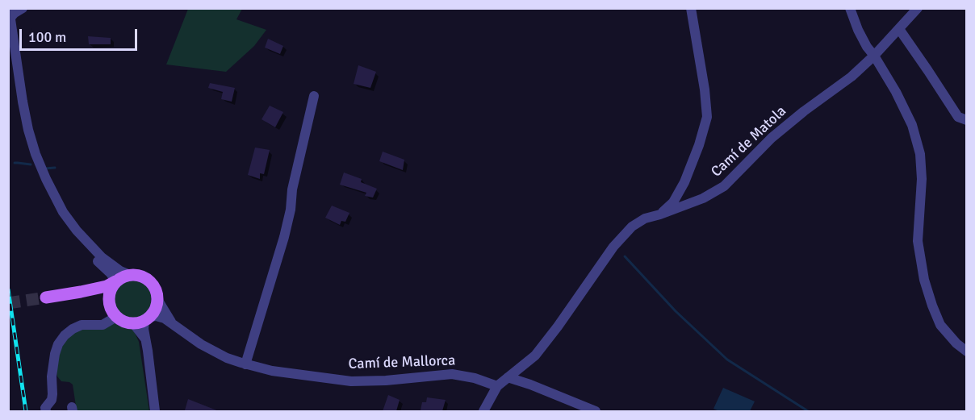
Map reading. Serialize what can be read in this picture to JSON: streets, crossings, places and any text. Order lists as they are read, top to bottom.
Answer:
{
  "streets": {
    "street": ["Camí de Matola", "Camí de Mallorca"]
  },
  "crossings": [
    ["Camí de Matola", "Camí de Mallorca"]
  ],
  "scale_bar": "100 m"
}
